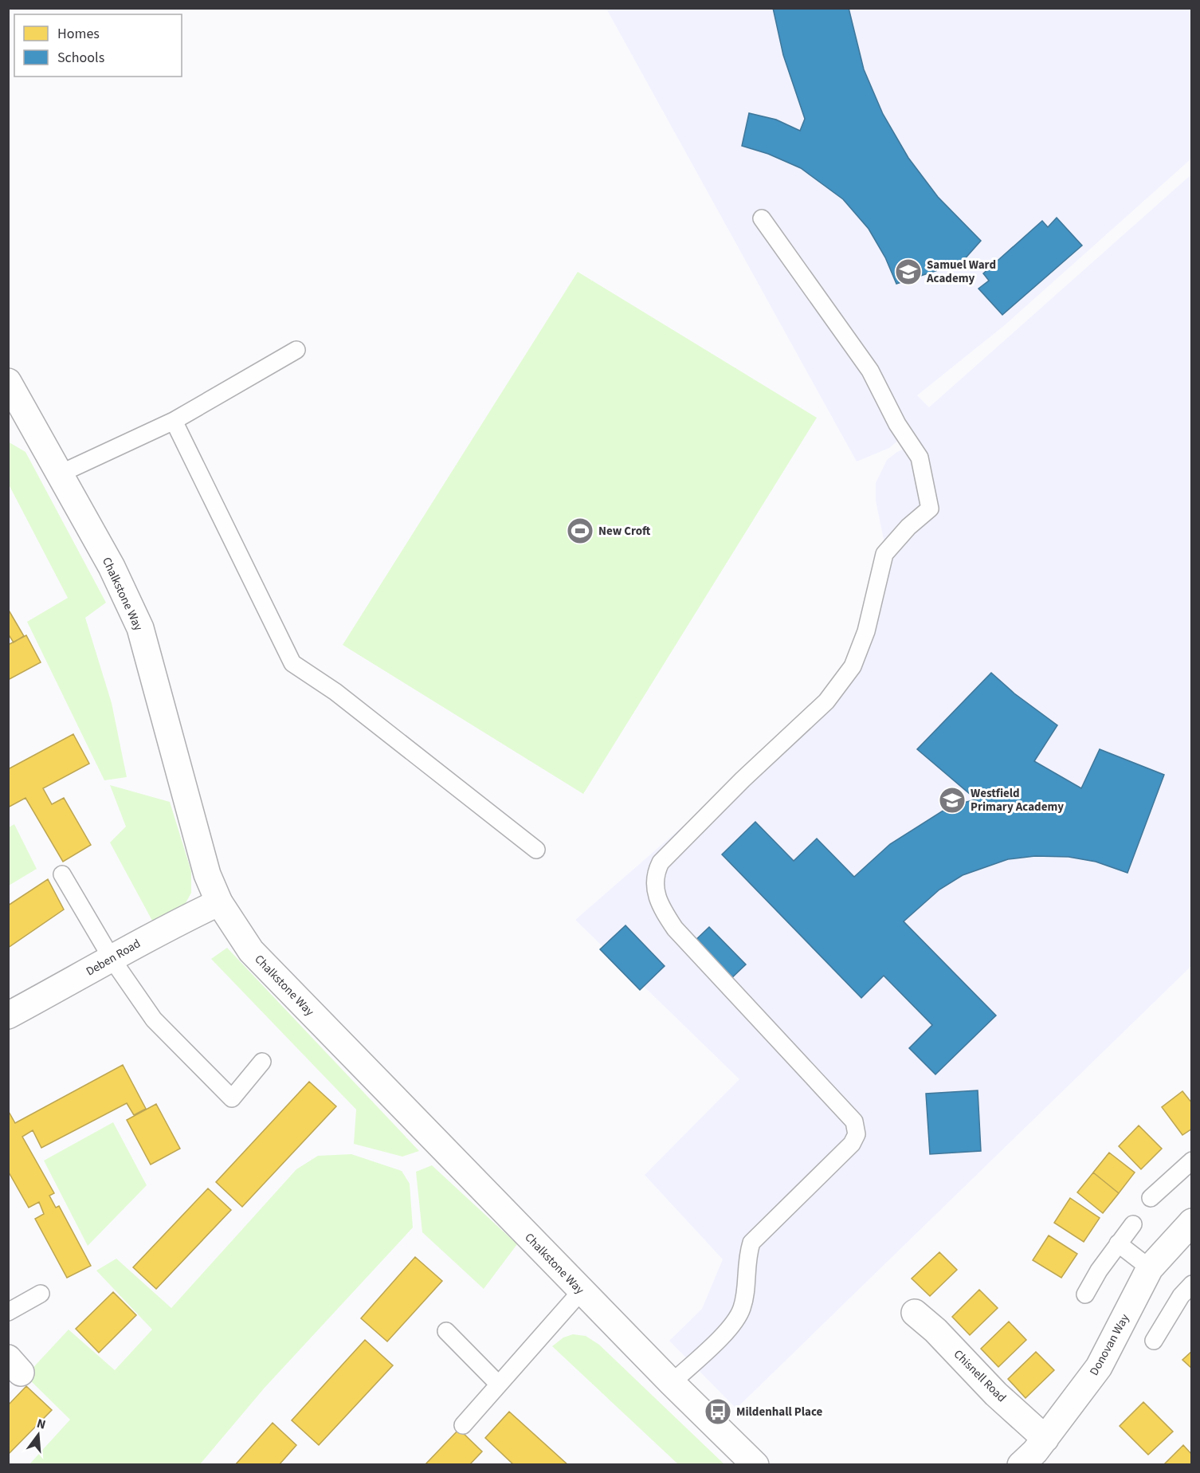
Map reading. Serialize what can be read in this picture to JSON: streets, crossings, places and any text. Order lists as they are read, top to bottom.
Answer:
{
  "streets": {
    "street": [
      "Chalkstone Way",
      "Deben Road",
      "Donovan Way",
      "Chisnell Road"
    ]
  },
  "crossings": [
    ["Chalkstone Way", "Deben Road"],
    ["Donovan Way", "Chisnell Road"]
  ],
  "places": {
    "school or university": ["Samuel Ward Academy", "Westfield Primary Academy"],
    "sports": ["New Croft"],
    "bus stop": ["Mildenhall Place"]
  },
  "legend": ["Homes", "Schools"],
  "north": "top"
}
